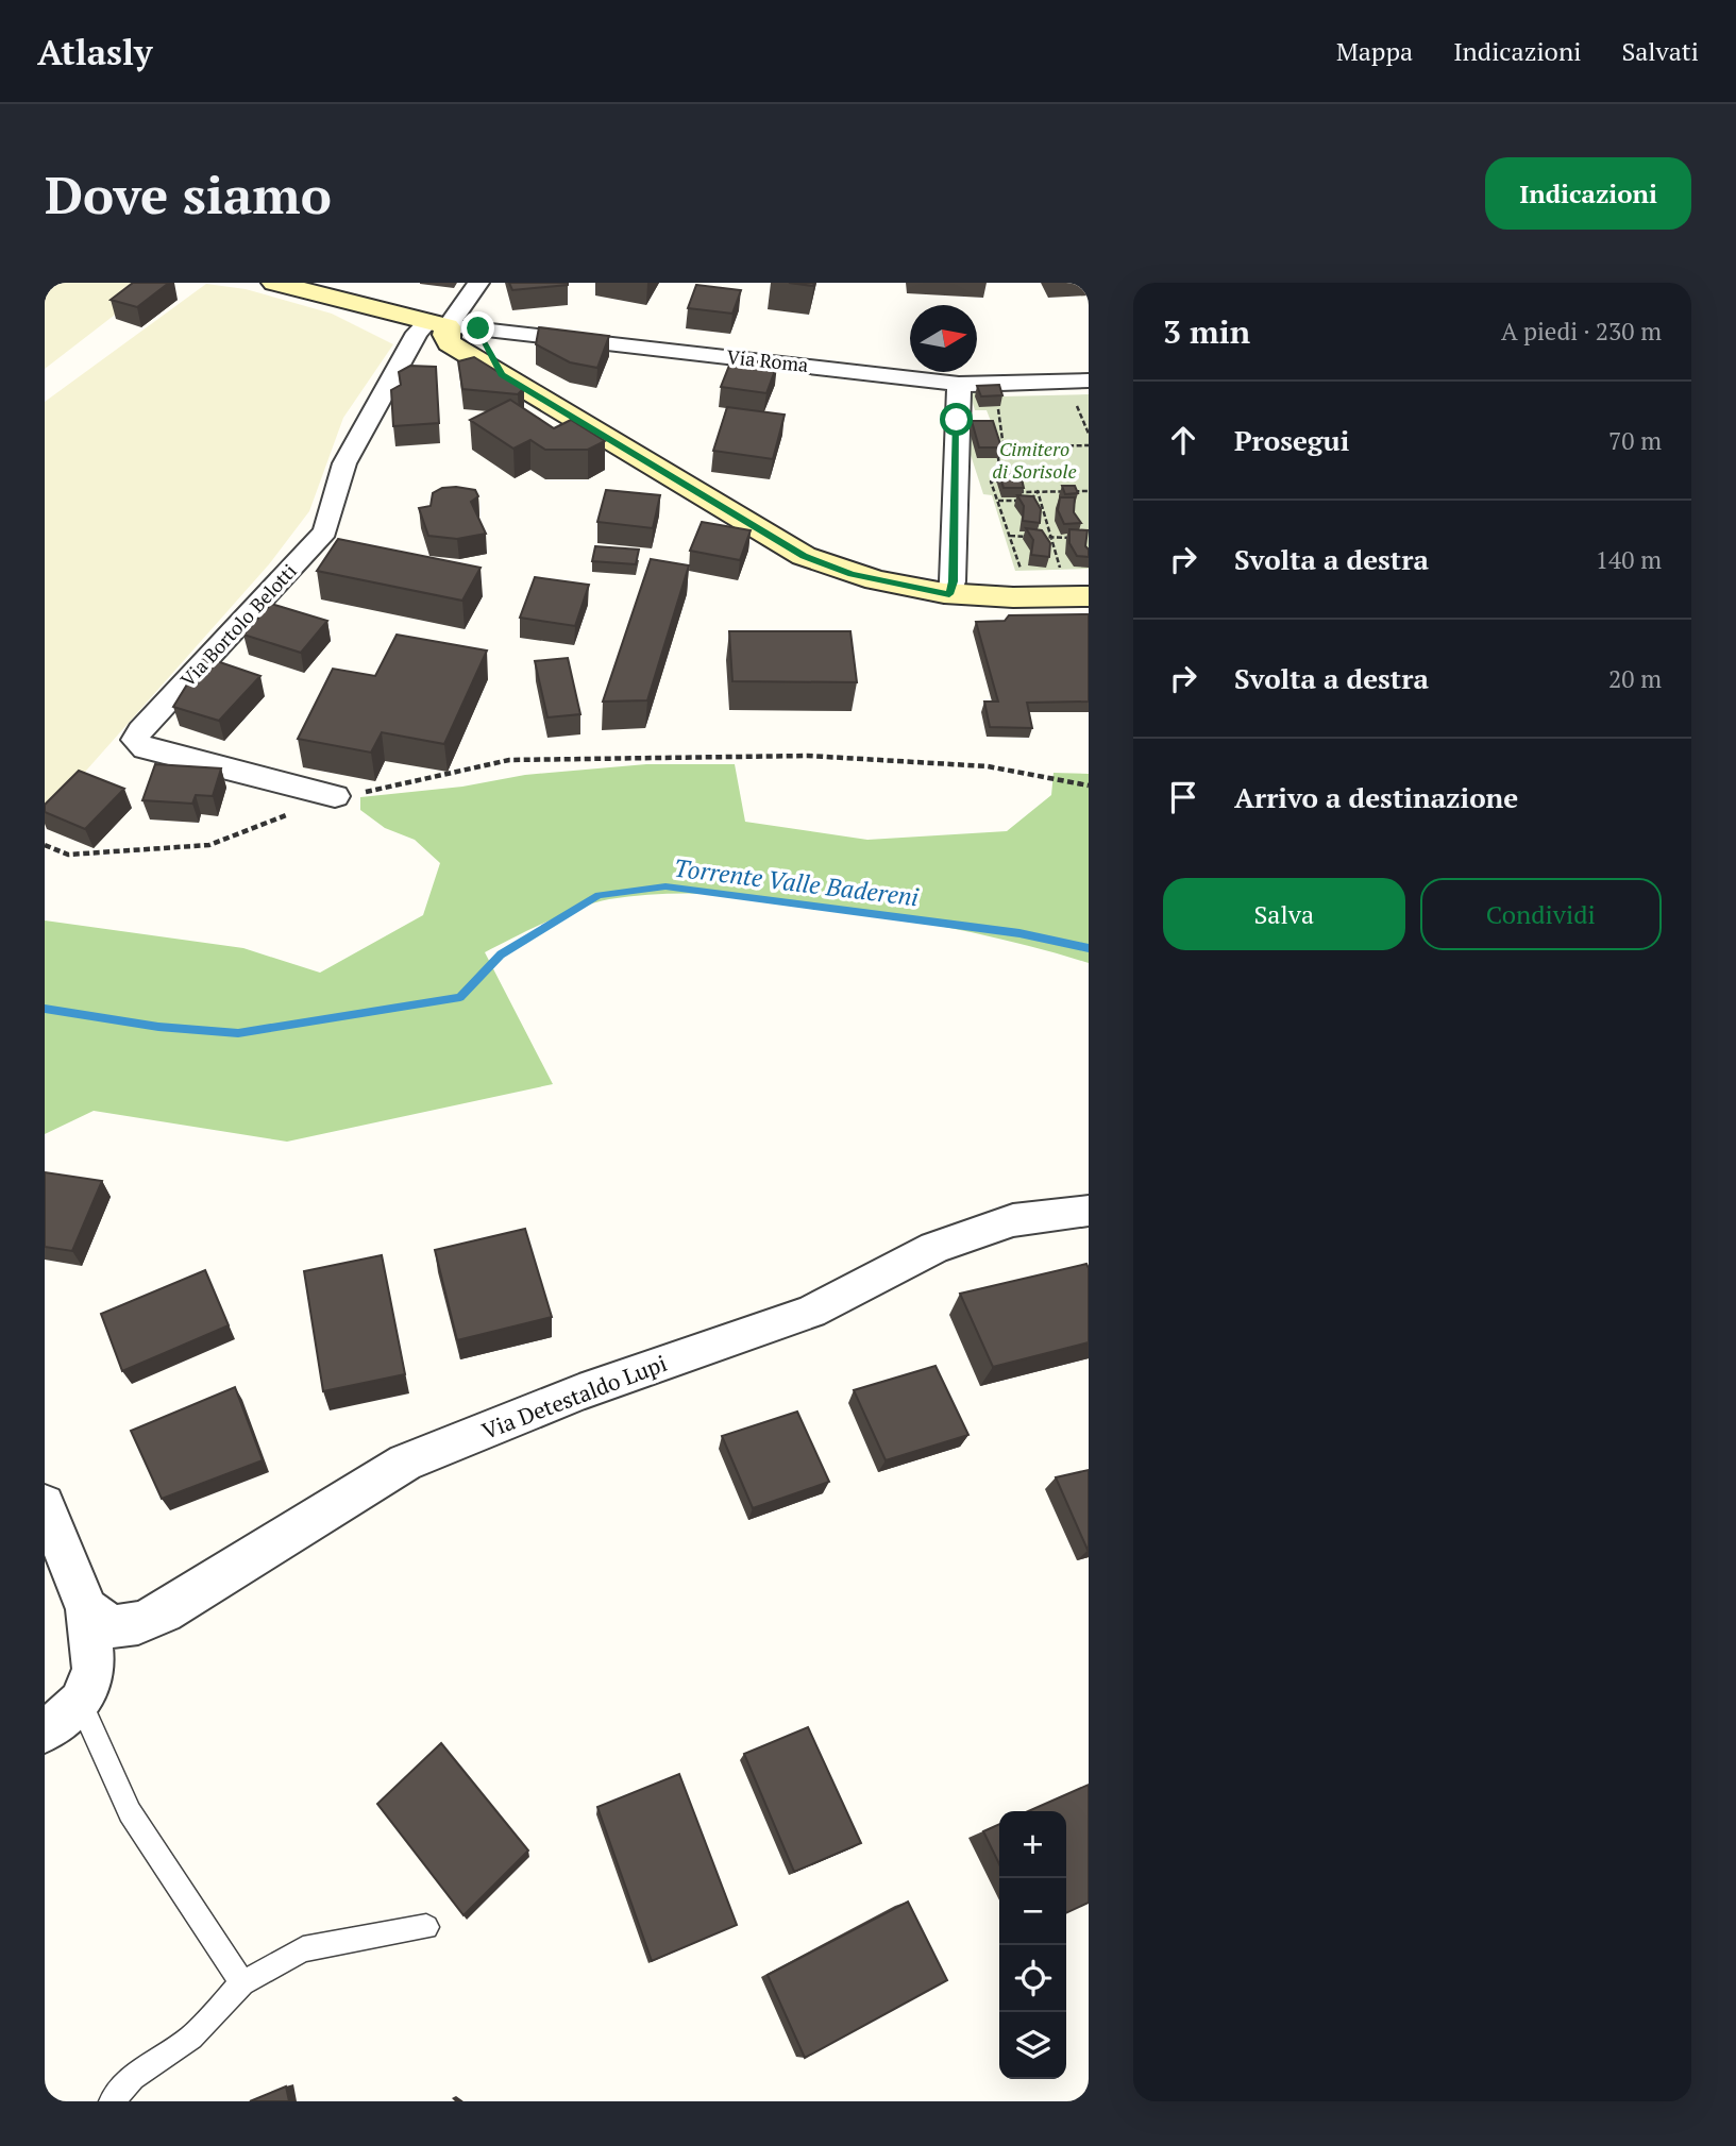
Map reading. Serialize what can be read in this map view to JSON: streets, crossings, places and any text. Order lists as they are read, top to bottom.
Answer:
{
  "streets": {
    "street": ["Via Roma", "Via Bortolo Belotti", "Via Detestaldo Lupi"]
  },
  "crossings": [
    ["Via Roma", "Via Bortolo Belotti"]
  ],
  "water": ["Torrente Valle Badereni"],
  "parks": ["Cimitero di Sorisole"],
  "north": "right",
  "page": {
    "header": "Atlasly",
    "nav": ["Mappa", "Indicazioni", "Salvati"],
    "buttons": [
      "Indicazioni",
      ["Salva", "Condividi"]
    ],
    "title": "Dove siamo",
    "heading": ["3 min", "A piedi · 230 m"],
    "list": [
      ["Prosegui", "70 m"],
      ["Svolta a destra", "140 m"],
      ["Svolta a destra", "20 m"],
      "Arrivo a destinazione"
    ],
    "map_buttons": ["+", "−"]
  }
}
